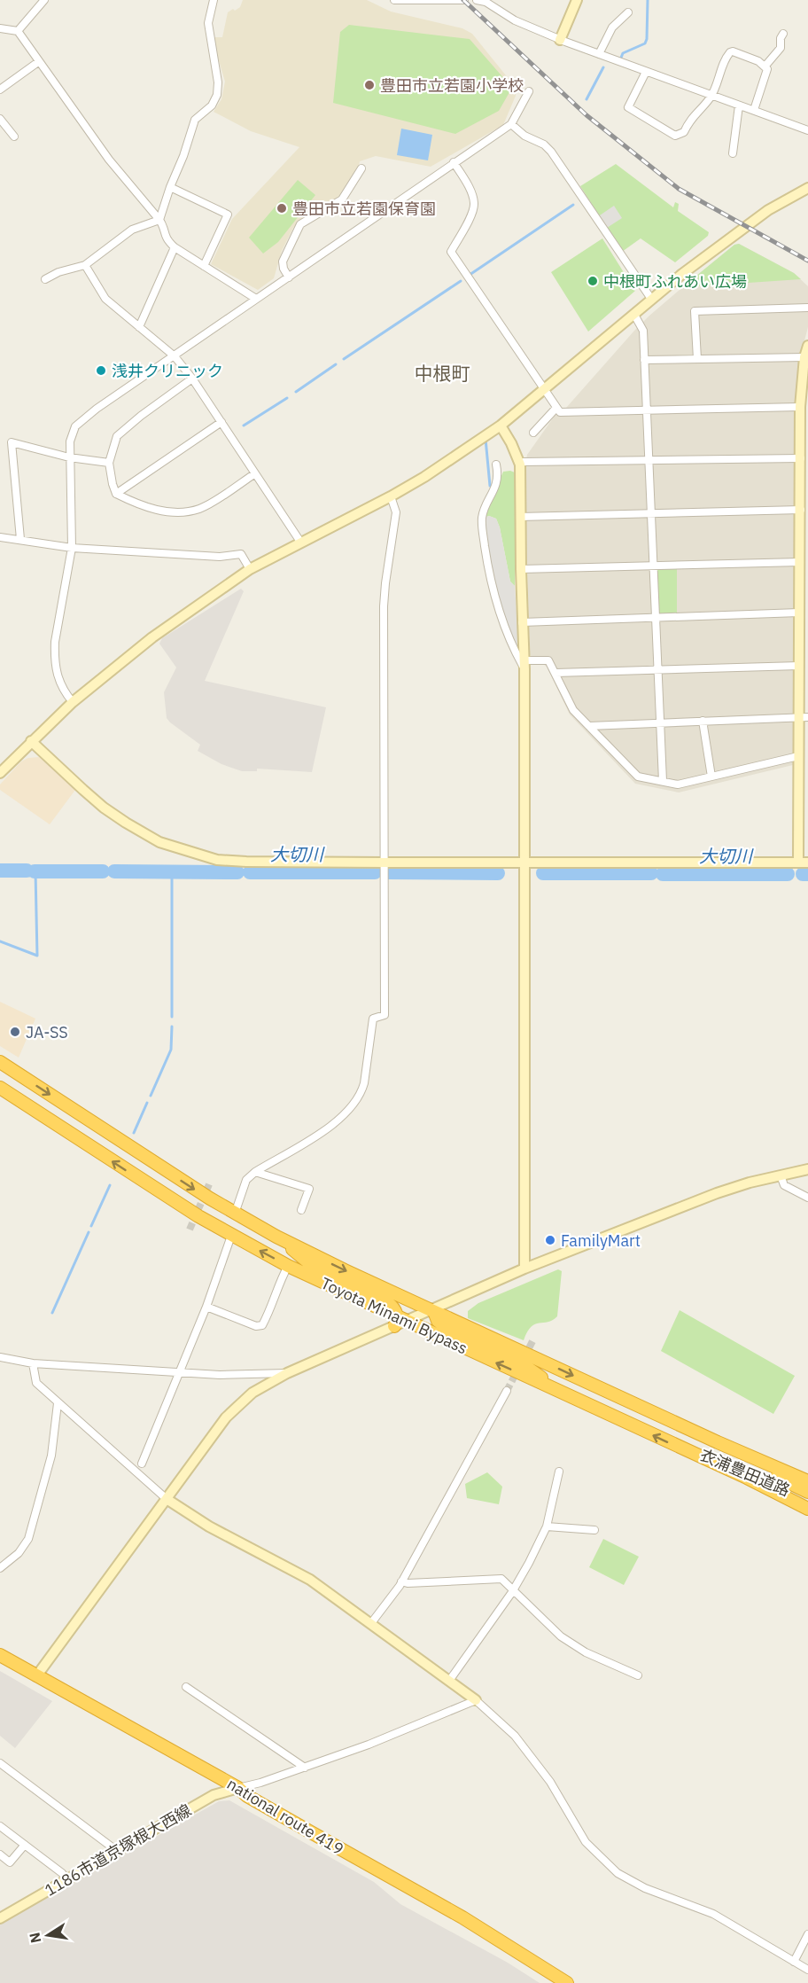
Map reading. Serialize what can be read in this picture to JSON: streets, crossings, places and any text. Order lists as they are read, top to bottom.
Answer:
{
  "streets": {
    "highway": ["Toyota Minami Bypass", "衣浦豊田道路", "national route 419"],
    "street": ["1186市道京塚根大西線"]
  },
  "crossings": [
    ["Toyota Minami Bypass", "衣浦豊田道路"],
    ["national route 419", "1186市道京塚根大西線"]
  ],
  "districts": ["中根町"],
  "water": ["大切川"],
  "places": [
    "豊田市立若園小学校",
    "豊田市立若園保育園",
    "中根町ふれあい広場",
    "浅井クリニック",
    "JA-SS",
    "FamilyMart"
  ],
  "north": "left"
}
